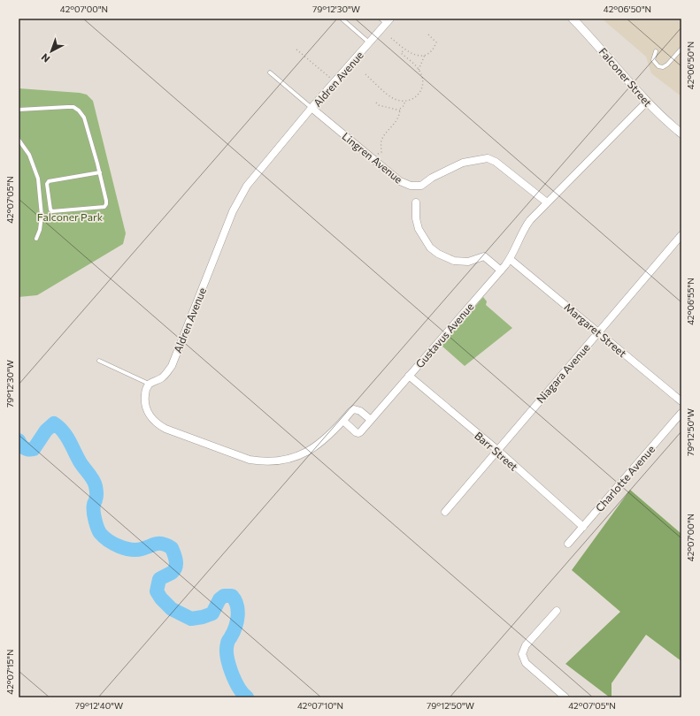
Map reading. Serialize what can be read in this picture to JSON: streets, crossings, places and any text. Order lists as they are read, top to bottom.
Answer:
{
  "streets": {
    "street": [
      "Falconer Street",
      "Aldren Avenue",
      "Lingren Avenue",
      "Margaret Street",
      "Gustavus Avenue",
      "Niagara Avenue",
      "Barr Street",
      "Charlotte Avenue"
    ]
  },
  "crossings": [
    ["Aldren Avenue", "Lingren Avenue"],
    ["Lingren Avenue", "Gustavus Avenue"],
    ["Margaret Street", "Gustavus Avenue"],
    ["Margaret Street", "Niagara Avenue"],
    ["Gustavus Avenue", "Barr Street"],
    ["Niagara Avenue", "Barr Street"],
    ["Barr Street", "Charlotte Avenue"]
  ],
  "parks": ["Falconer Park"],
  "north": "bottom left",
  "coordinates": [
    "42°07'00\"N",
    "79°12'30\"W",
    "42°06'50\"N",
    "42°07'05\"N",
    "42°06'55\"N",
    "79°12'50\"W",
    "42°07'15\"N",
    "79°12'40\"W",
    "42°07'10\"N"
  ]
}
